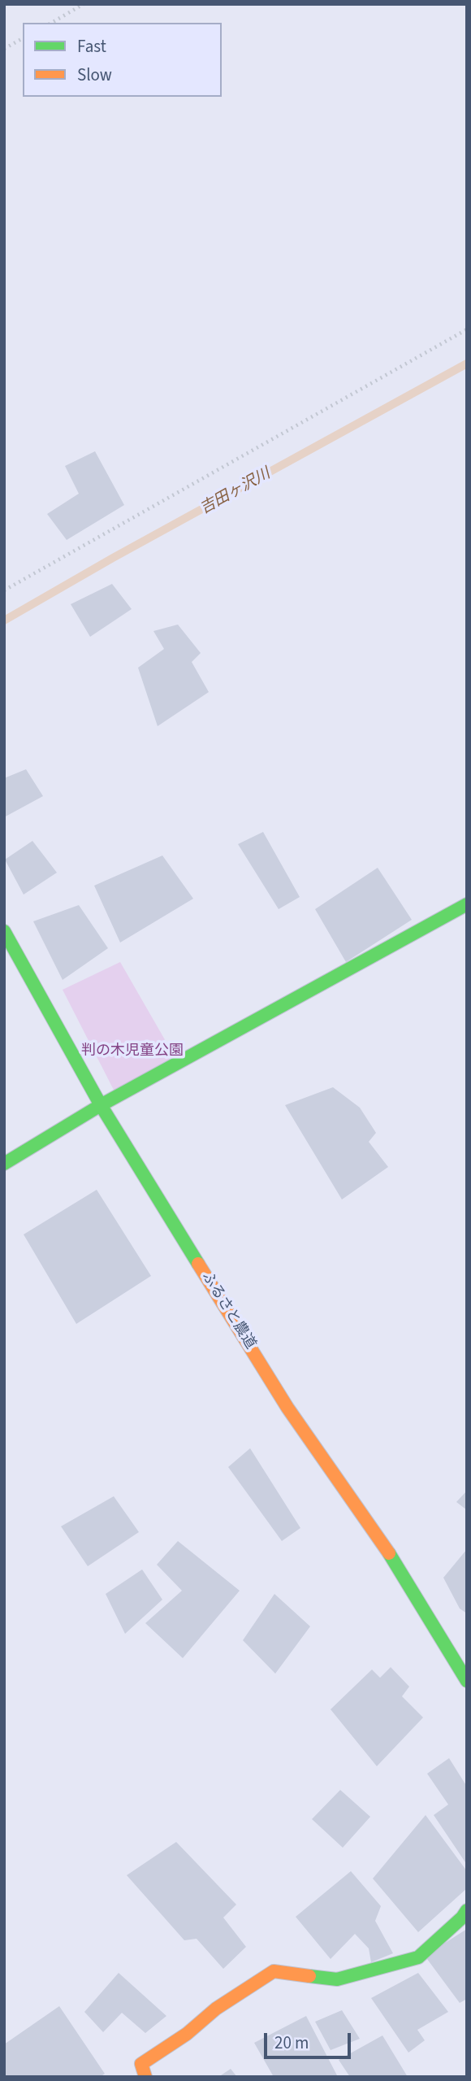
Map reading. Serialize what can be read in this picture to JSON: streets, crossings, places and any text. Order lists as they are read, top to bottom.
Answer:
{
  "streets": {
    "street": ["ふるさと農道"]
  },
  "water": ["吉田ヶ沢川"],
  "parks": ["判の木児童公園"],
  "legend": ["Fast", "Slow"],
  "scale_bar": "20 m"
}
